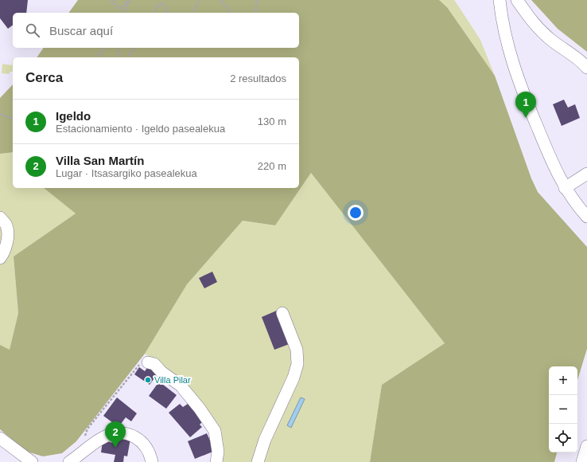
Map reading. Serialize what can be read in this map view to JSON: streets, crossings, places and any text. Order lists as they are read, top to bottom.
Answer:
{
  "places": ["Villa Pilar"],
  "page": {
    "search": "Buscar aquí",
    "heading": ["Cerca", "2 resultados"],
    "pins": ["1", "2"],
    "list": [
      {
        "mark": "1",
        "name": "Igeldo",
        "note": "Estacionamiento · Igeldo pasealekua",
        "value": "130 m"
      },
      {
        "mark": "2",
        "name": "Villa San Martín",
        "note": "Lugar · Itsasargiko pasealekua",
        "value": "220 m"
      }
    ],
    "map_buttons": ["+", "−"]
  }
}
